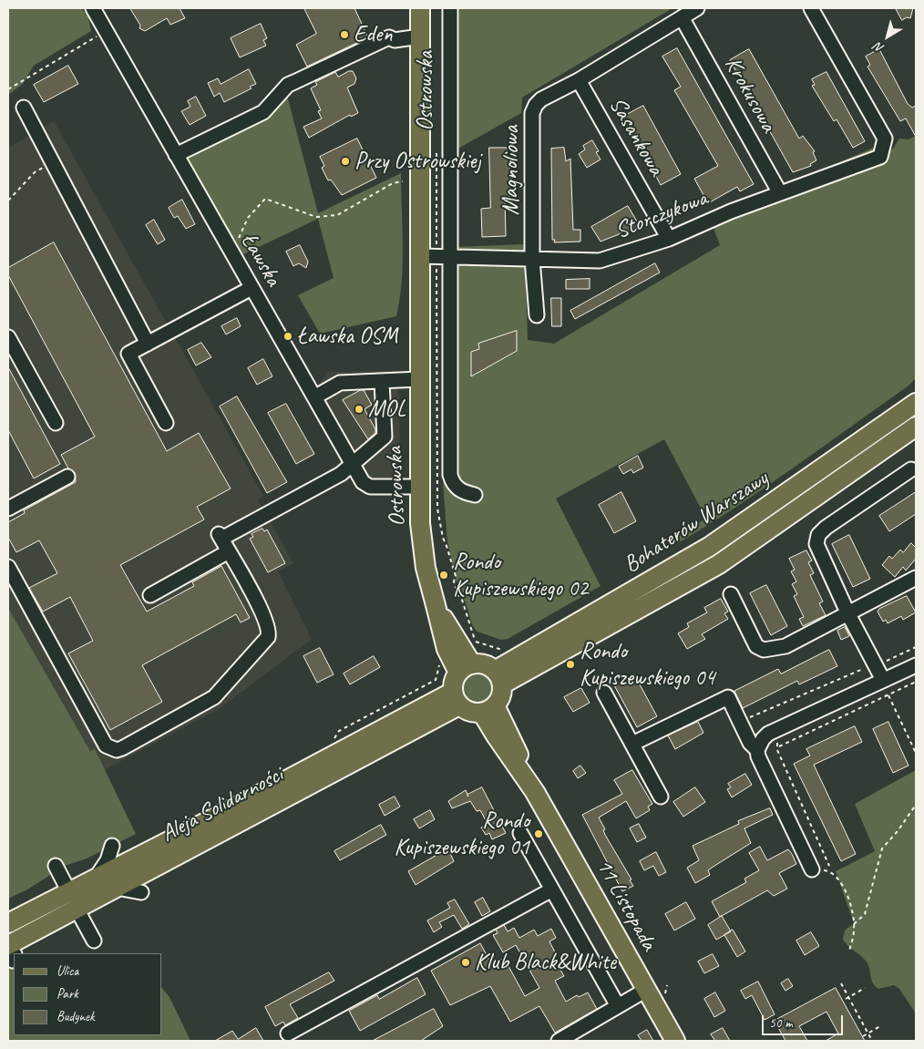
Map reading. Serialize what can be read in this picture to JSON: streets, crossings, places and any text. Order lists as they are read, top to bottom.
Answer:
{
  "streets": {
    "main road": [
      "Ostrowska",
      "Bohaterów Warszawy",
      "Aleja Solidarności",
      "11 Listopada"
    ],
    "street": [
      "Krokusowa",
      "Sasankowa",
      "Magnoliowa",
      "Storczykowa",
      "Ławska"
    ]
  },
  "crossings": [
    ["Ostrowska", "Storczykowa"],
    ["Ostrowska", "Ławska"],
    ["Ostrowska", "Bohaterów Warszawy"],
    ["Ostrowska", "Aleja Solidarności"],
    ["Ostrowska", "11 Listopada"],
    ["Krokusowa", "Magnoliowa"],
    ["Krokusowa", "Storczykowa"],
    ["Sasankowa", "Magnoliowa"],
    ["Sasankowa", "Storczykowa"],
    ["Magnoliowa", "Storczykowa"],
    ["Bohaterów Warszawy", "Aleja Solidarności"],
    ["Bohaterów Warszawy", "11 Listopada"],
    ["Aleja Solidarności", "11 Listopada"]
  ],
  "places": [
    "Eden",
    "Przy Ostrowskiej",
    "Ławska OSM",
    "MOL",
    "Rondo Kupiszewskiego 02",
    "Rondo Kupiszewskiego 04",
    "Rondo Kupiszewskiego 01",
    "Klub Black&White"
  ],
  "legend": ["Ulica", "Park", "Budynek"],
  "scale_bar": "50 m",
  "north": "bottom left"
}
